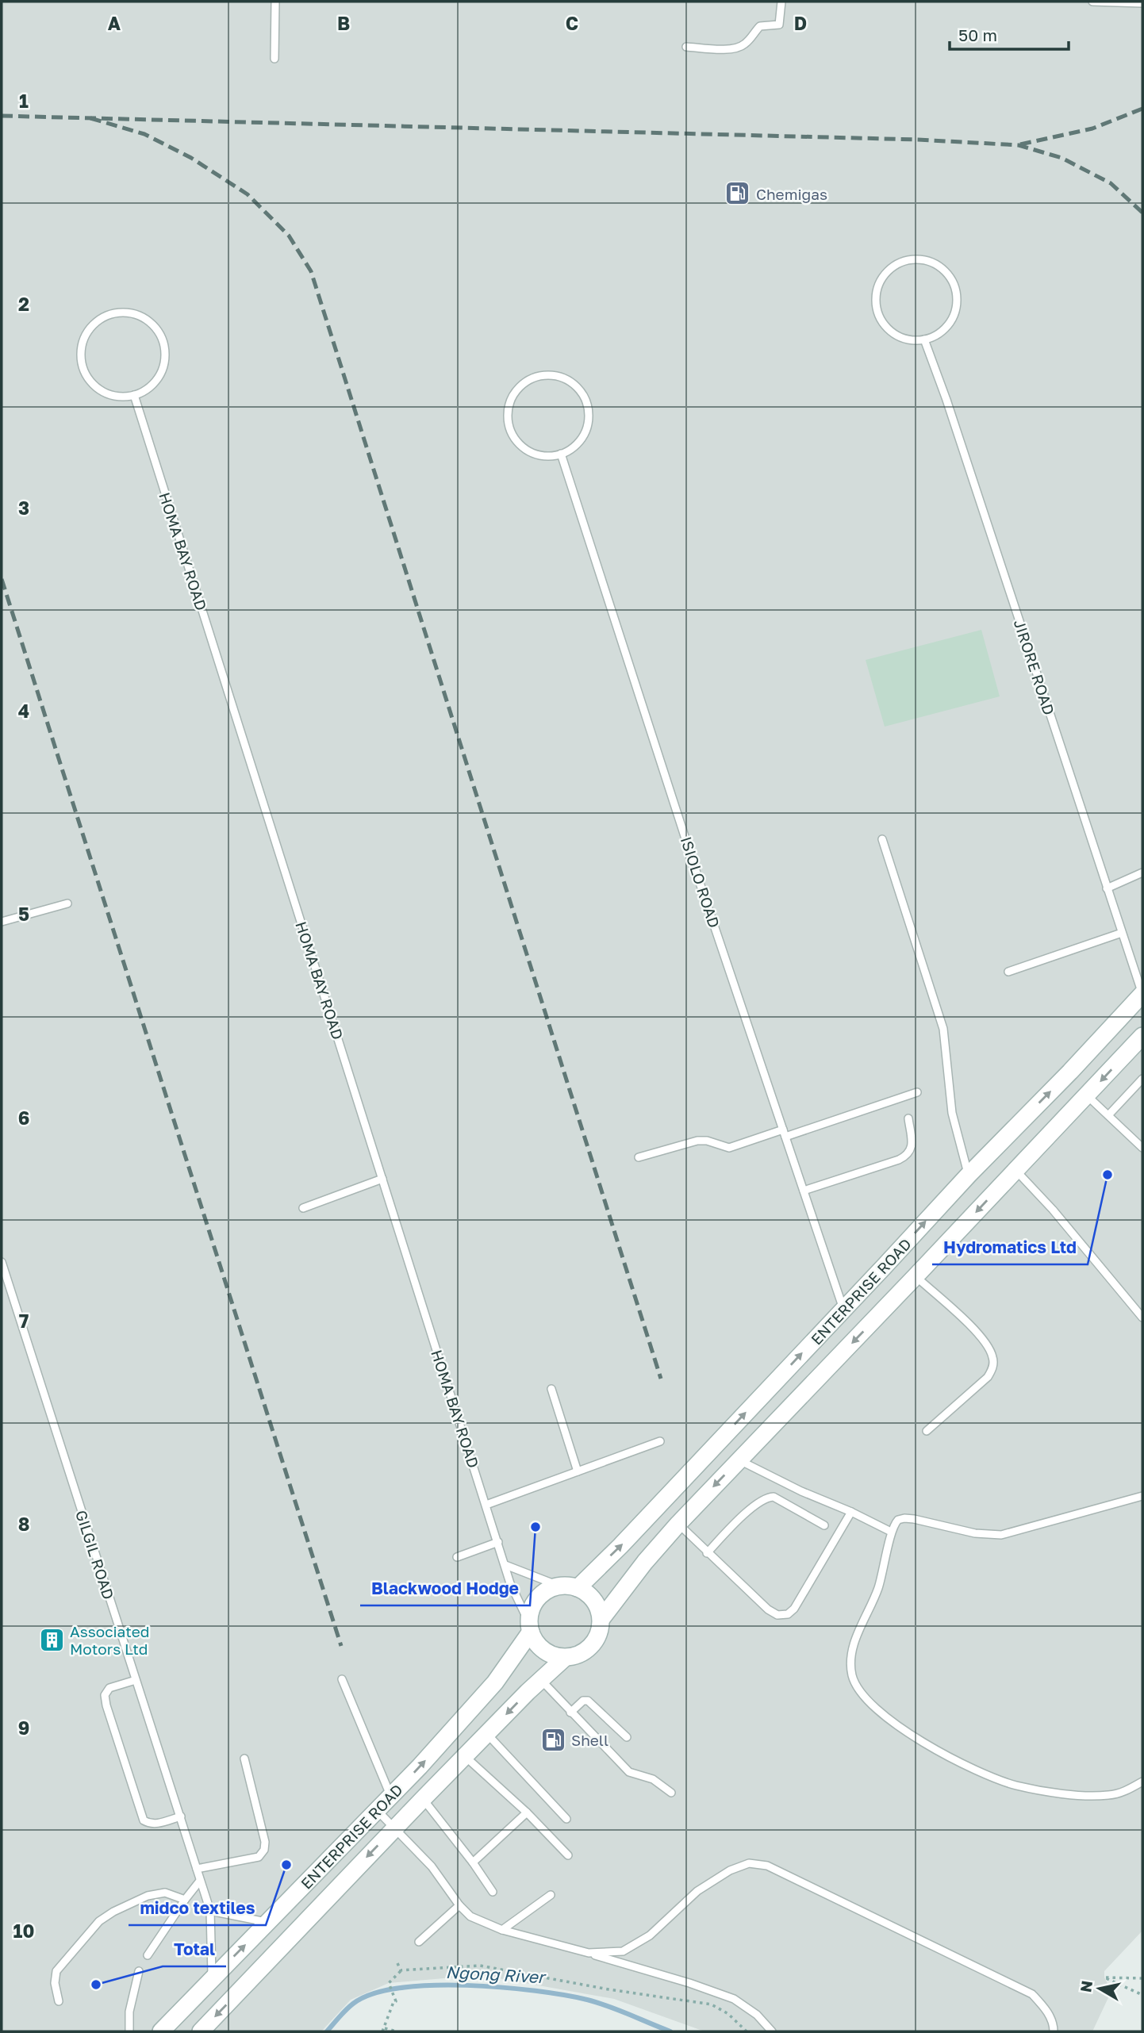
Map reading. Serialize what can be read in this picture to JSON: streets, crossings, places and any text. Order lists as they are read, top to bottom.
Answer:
{
  "streets": {
    "main road": ["ENTERPRISE ROAD"],
    "lane": [
      "HOMA BAY ROAD",
      "JIRORE ROAD",
      "ISIOLO ROAD",
      "GILGIL ROAD"
    ]
  },
  "crossings": [
    ["HOMA BAY ROAD", "ENTERPRISE ROAD"],
    ["JIRORE ROAD", "ENTERPRISE ROAD"],
    ["ISIOLO ROAD", "ENTERPRISE ROAD"],
    ["ENTERPRISE ROAD", "GILGIL ROAD"]
  ],
  "water": ["Ngong River"],
  "places": {
    "fuel station": ["Chemigas", "Shell"],
    "other": [
      "Hydromatics Ltd",
      "Blackwood Hodge",
      "midco textiles",
      "Total"
    ],
    "building": ["Associated Motors Ltd"]
  },
  "scale_bar": "50 m",
  "north": "left",
  "grid": {
    "columns": [
      "A",
      "B",
      "C",
      "D"
    ],
    "rows": [
      "1",
      "2",
      "3",
      "4",
      "5",
      "6",
      "7",
      "8",
      "9",
      "10"
    ]
  }
}
